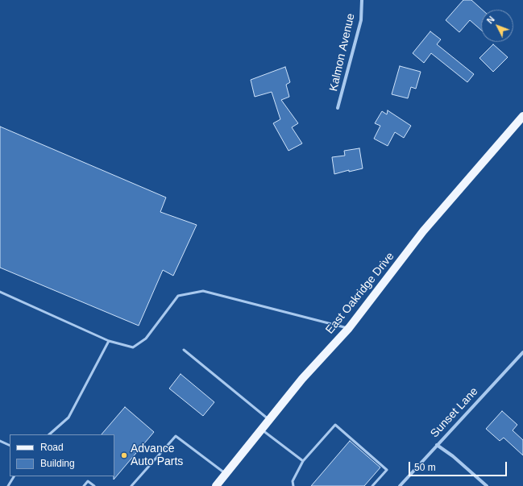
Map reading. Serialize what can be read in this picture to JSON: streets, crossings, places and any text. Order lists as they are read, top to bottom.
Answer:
{
  "streets": {
    "main road": ["East Oakridge Drive"],
    "street": ["Kalmon Avenue", "Sunset Lane"]
  },
  "places": ["Advance Auto Parts"],
  "legend": ["Road", "Building"],
  "scale_bar": "50 m",
  "north": "top left"
}
